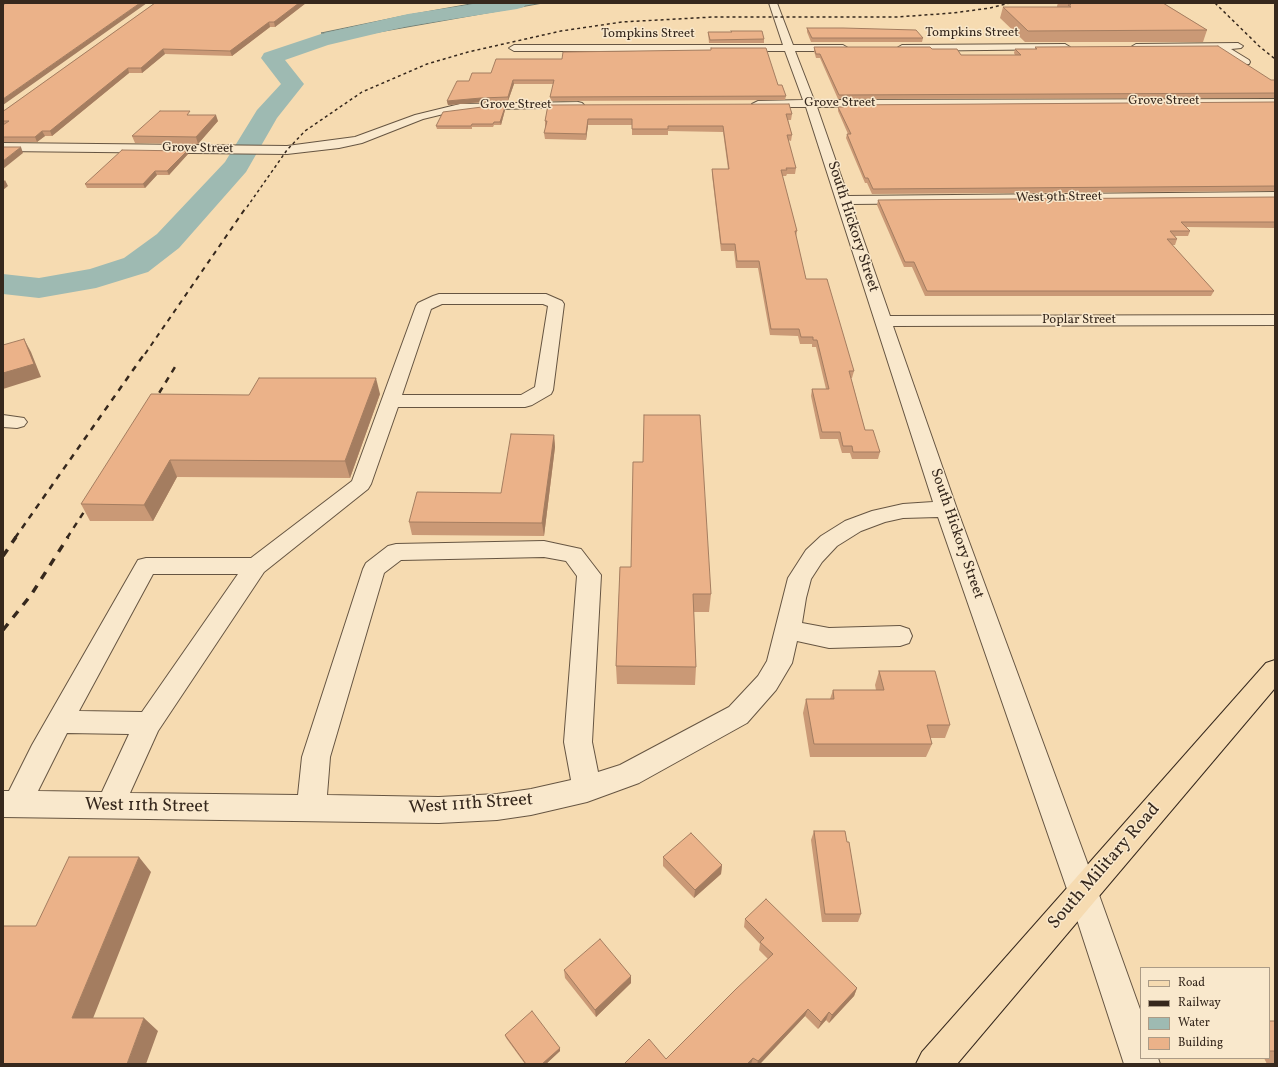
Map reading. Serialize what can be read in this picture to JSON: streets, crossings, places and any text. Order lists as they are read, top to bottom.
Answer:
{
  "streets": {
    "main road": ["South Military Road"],
    "street": [
      "Tompkins Street",
      "Grove Street",
      "West 9th Street",
      "South Hickory Street",
      "Poplar Street",
      "West 11th Street"
    ]
  },
  "crossings": [
    ["Tompkins Street", "South Hickory Street"],
    ["Grove Street", "South Hickory Street"],
    ["West 9th Street", "South Hickory Street"],
    ["South Hickory Street", "Poplar Street"],
    ["South Hickory Street", "West 11th Street"],
    ["South Hickory Street", "South Military Road"]
  ],
  "legend": [
    "Road",
    "Railway",
    "Water",
    "Building"
  ]
}
